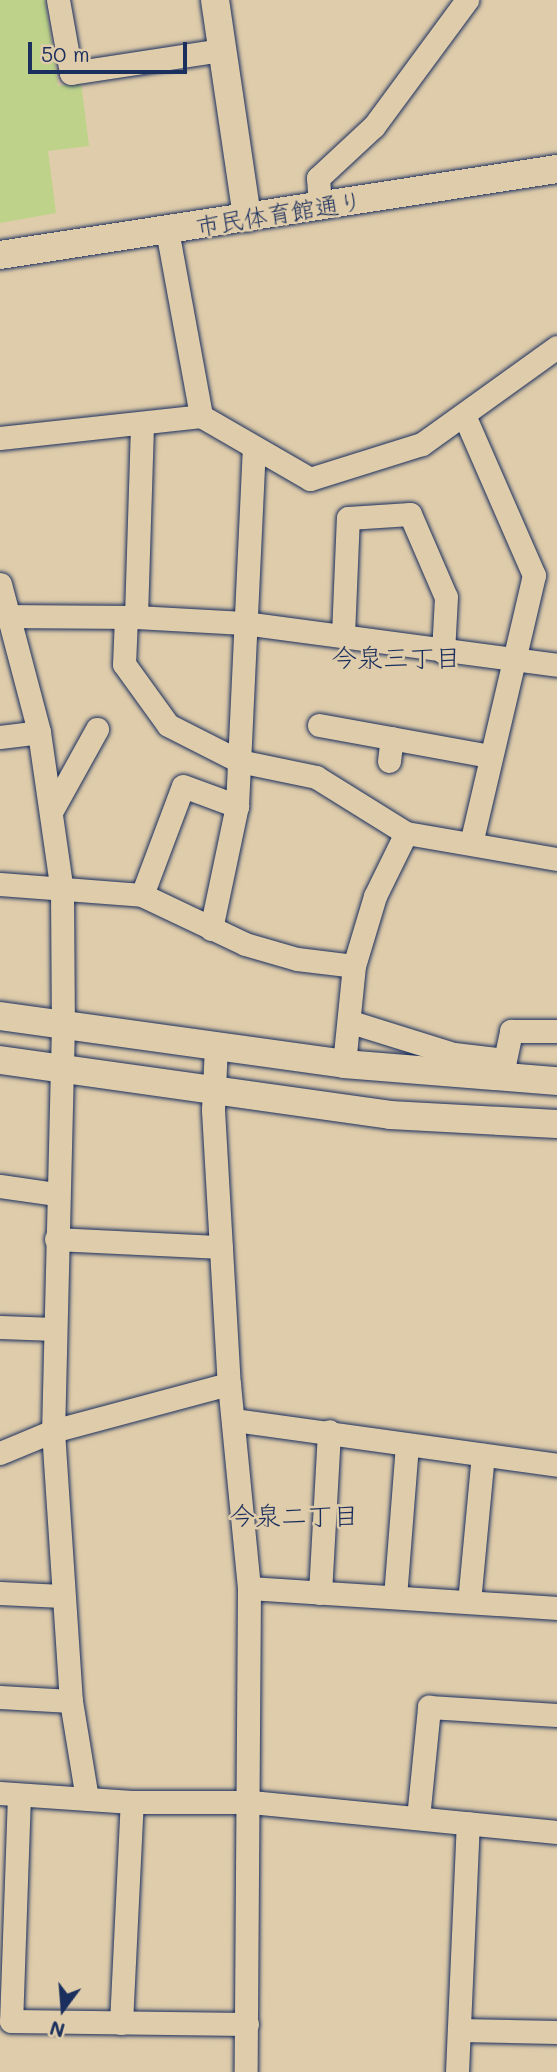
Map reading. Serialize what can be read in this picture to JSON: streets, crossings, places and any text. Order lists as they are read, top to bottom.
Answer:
{
  "streets": {
    "street": ["市民体育館通り"]
  },
  "districts": ["今泉三丁目", "今泉二丁目"],
  "scale_bar": "50 m",
  "north": "bottom"
}
